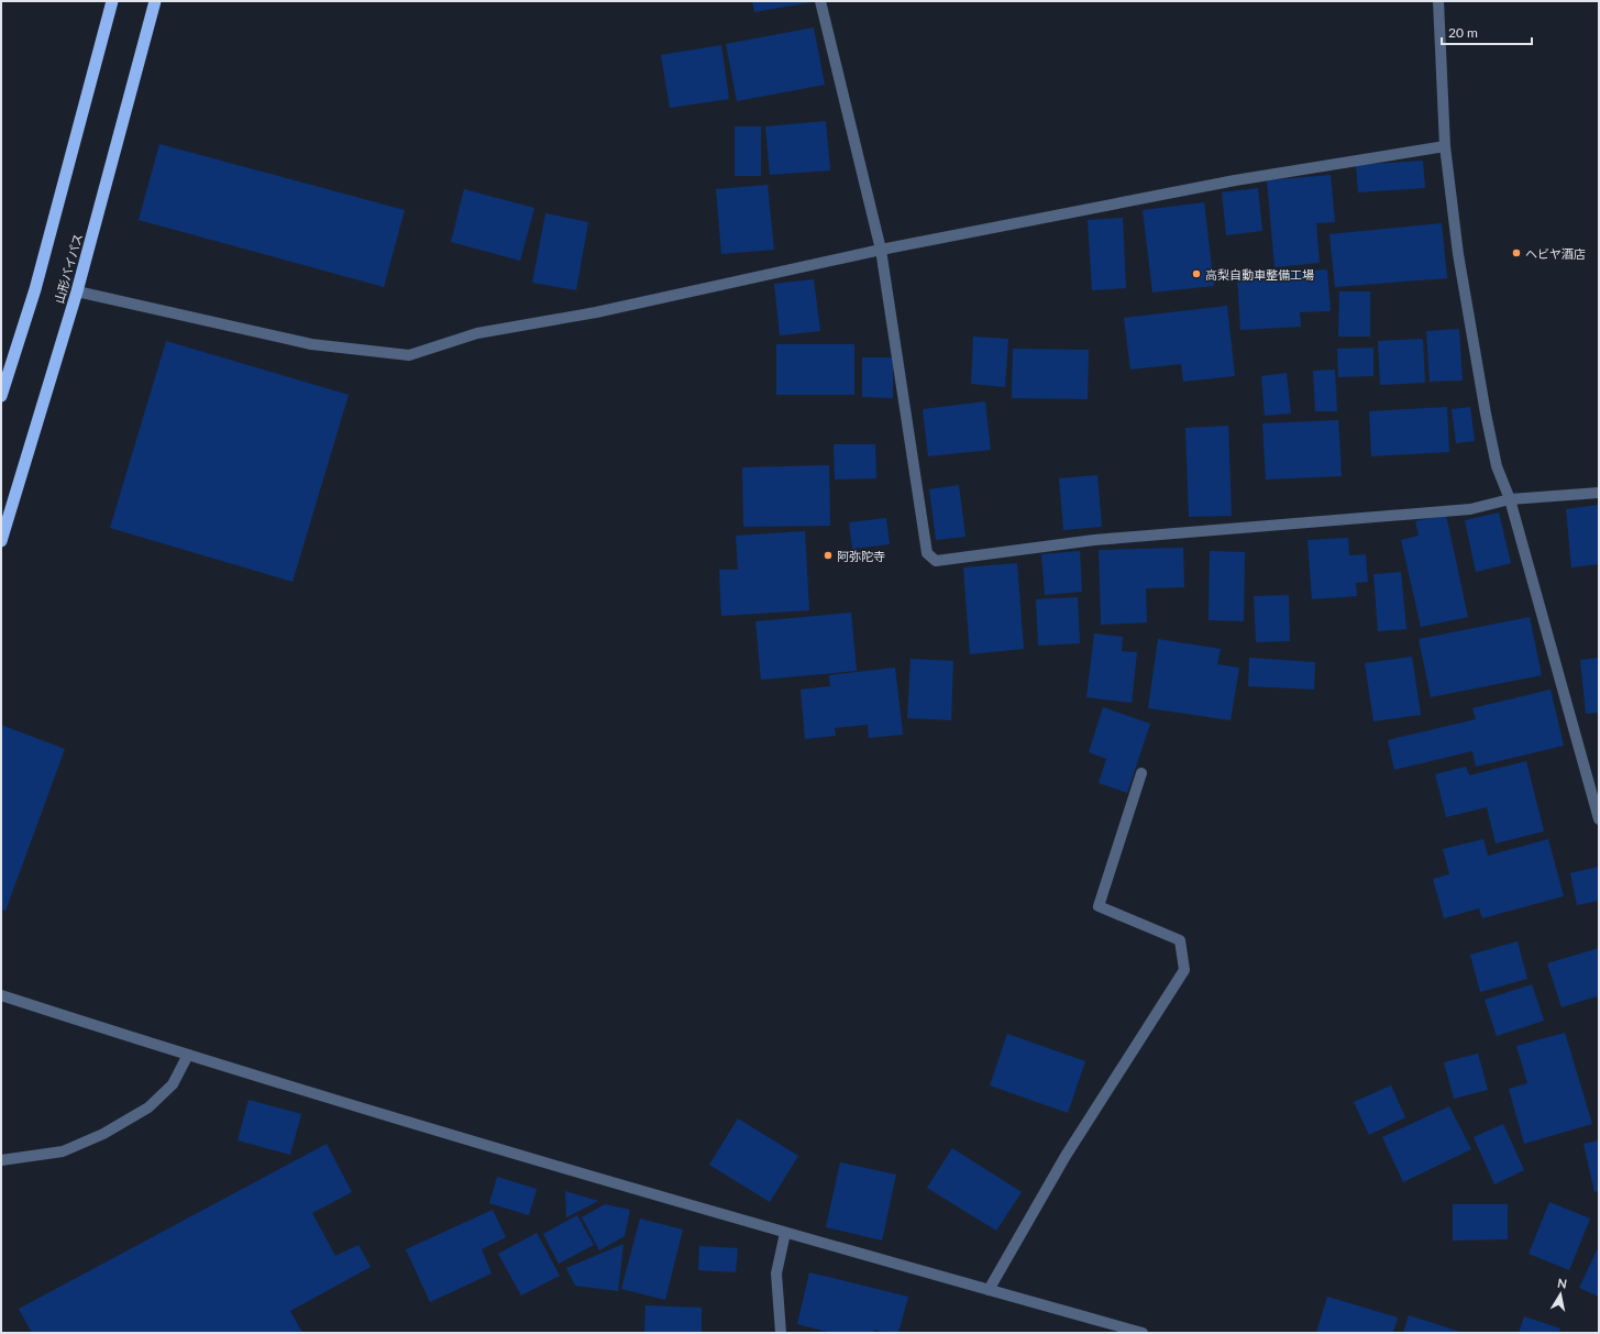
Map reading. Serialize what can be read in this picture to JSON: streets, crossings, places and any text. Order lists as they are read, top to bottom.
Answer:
{
  "streets": {
    "highway": ["山形バイパス"]
  },
  "places": ["ヘビヤ酒店", "高梨自動車整備工場", "阿弥陀寺"],
  "scale_bar": "20 m",
  "north": "top"
}
